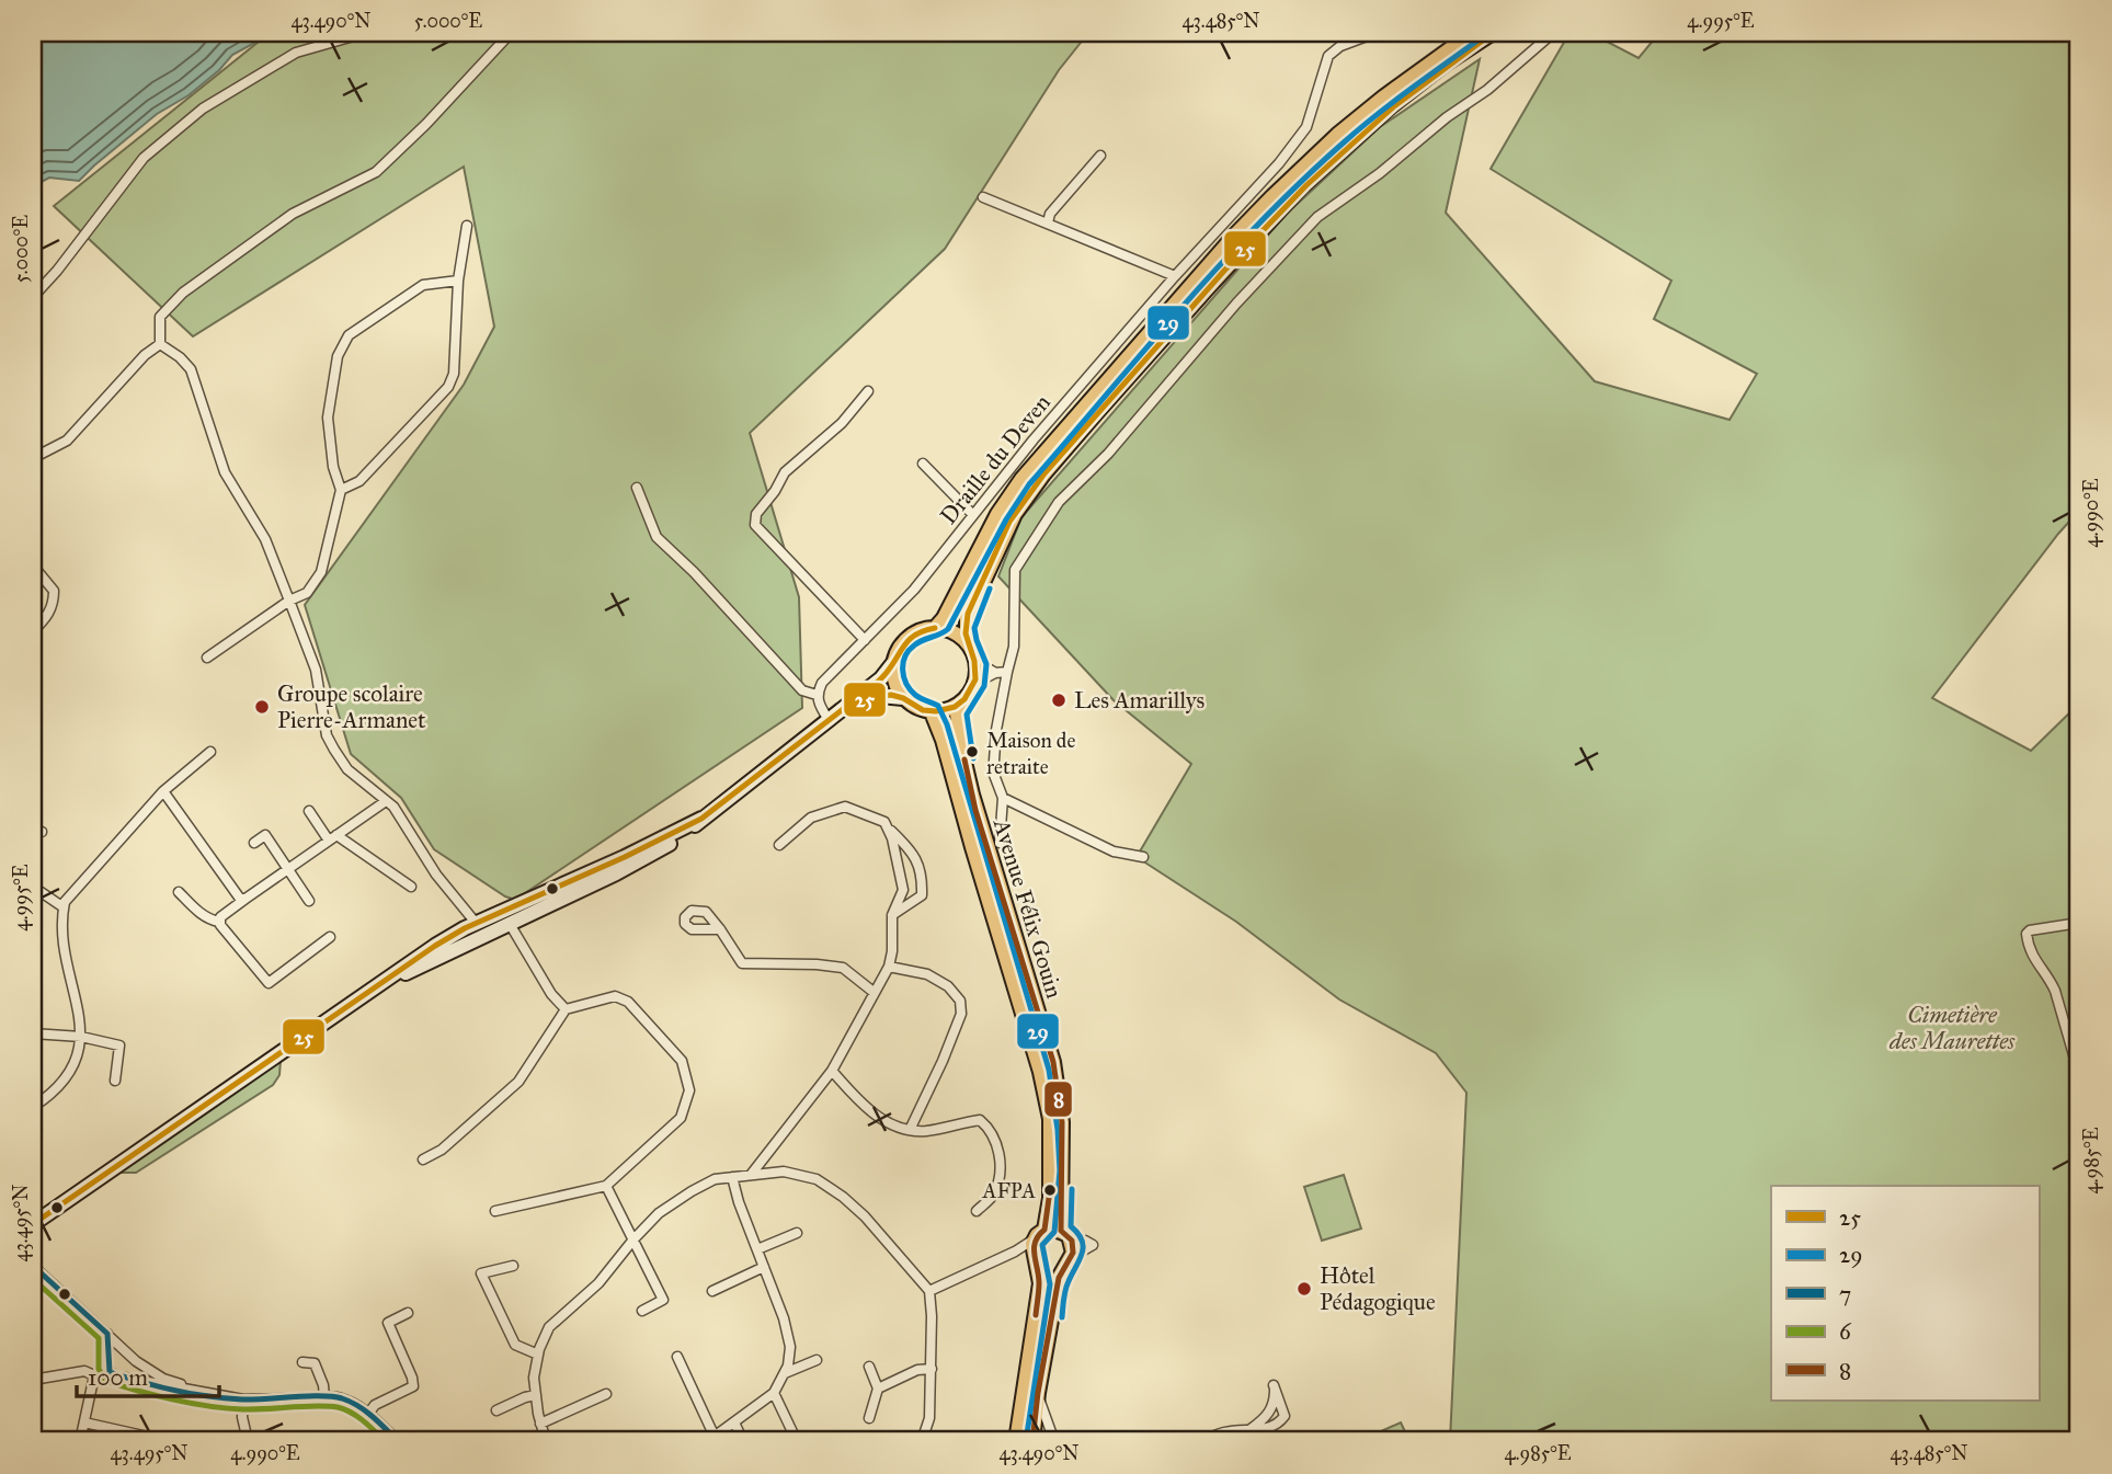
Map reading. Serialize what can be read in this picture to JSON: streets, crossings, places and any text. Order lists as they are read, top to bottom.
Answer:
{
  "streets": {
    "main road": ["Avenue Félix Gouin"],
    "street": ["Draille du Deven"]
  },
  "parks": ["Cimetière des Maurettes"],
  "places": [
    "Les Amarillys",
    "Groupe scolaire Pierre-Armanet",
    "Maison de retraite",
    "AFPA",
    "Hôtel Pédagogique"
  ],
  "lines": [
    "transit line 25",
    "transit line 29",
    "transit line 8",
    "transit line 7",
    "transit line 6"
  ],
  "legend": [
    "25",
    "29",
    "7",
    "6",
    "8"
  ],
  "scale_bar": "100 m",
  "coordinates": [
    "43.490°N",
    "5.000°E",
    "43.485°N",
    "4.995°E",
    "4.990°E",
    "4.985°E",
    "43.495°N"
  ]
}
